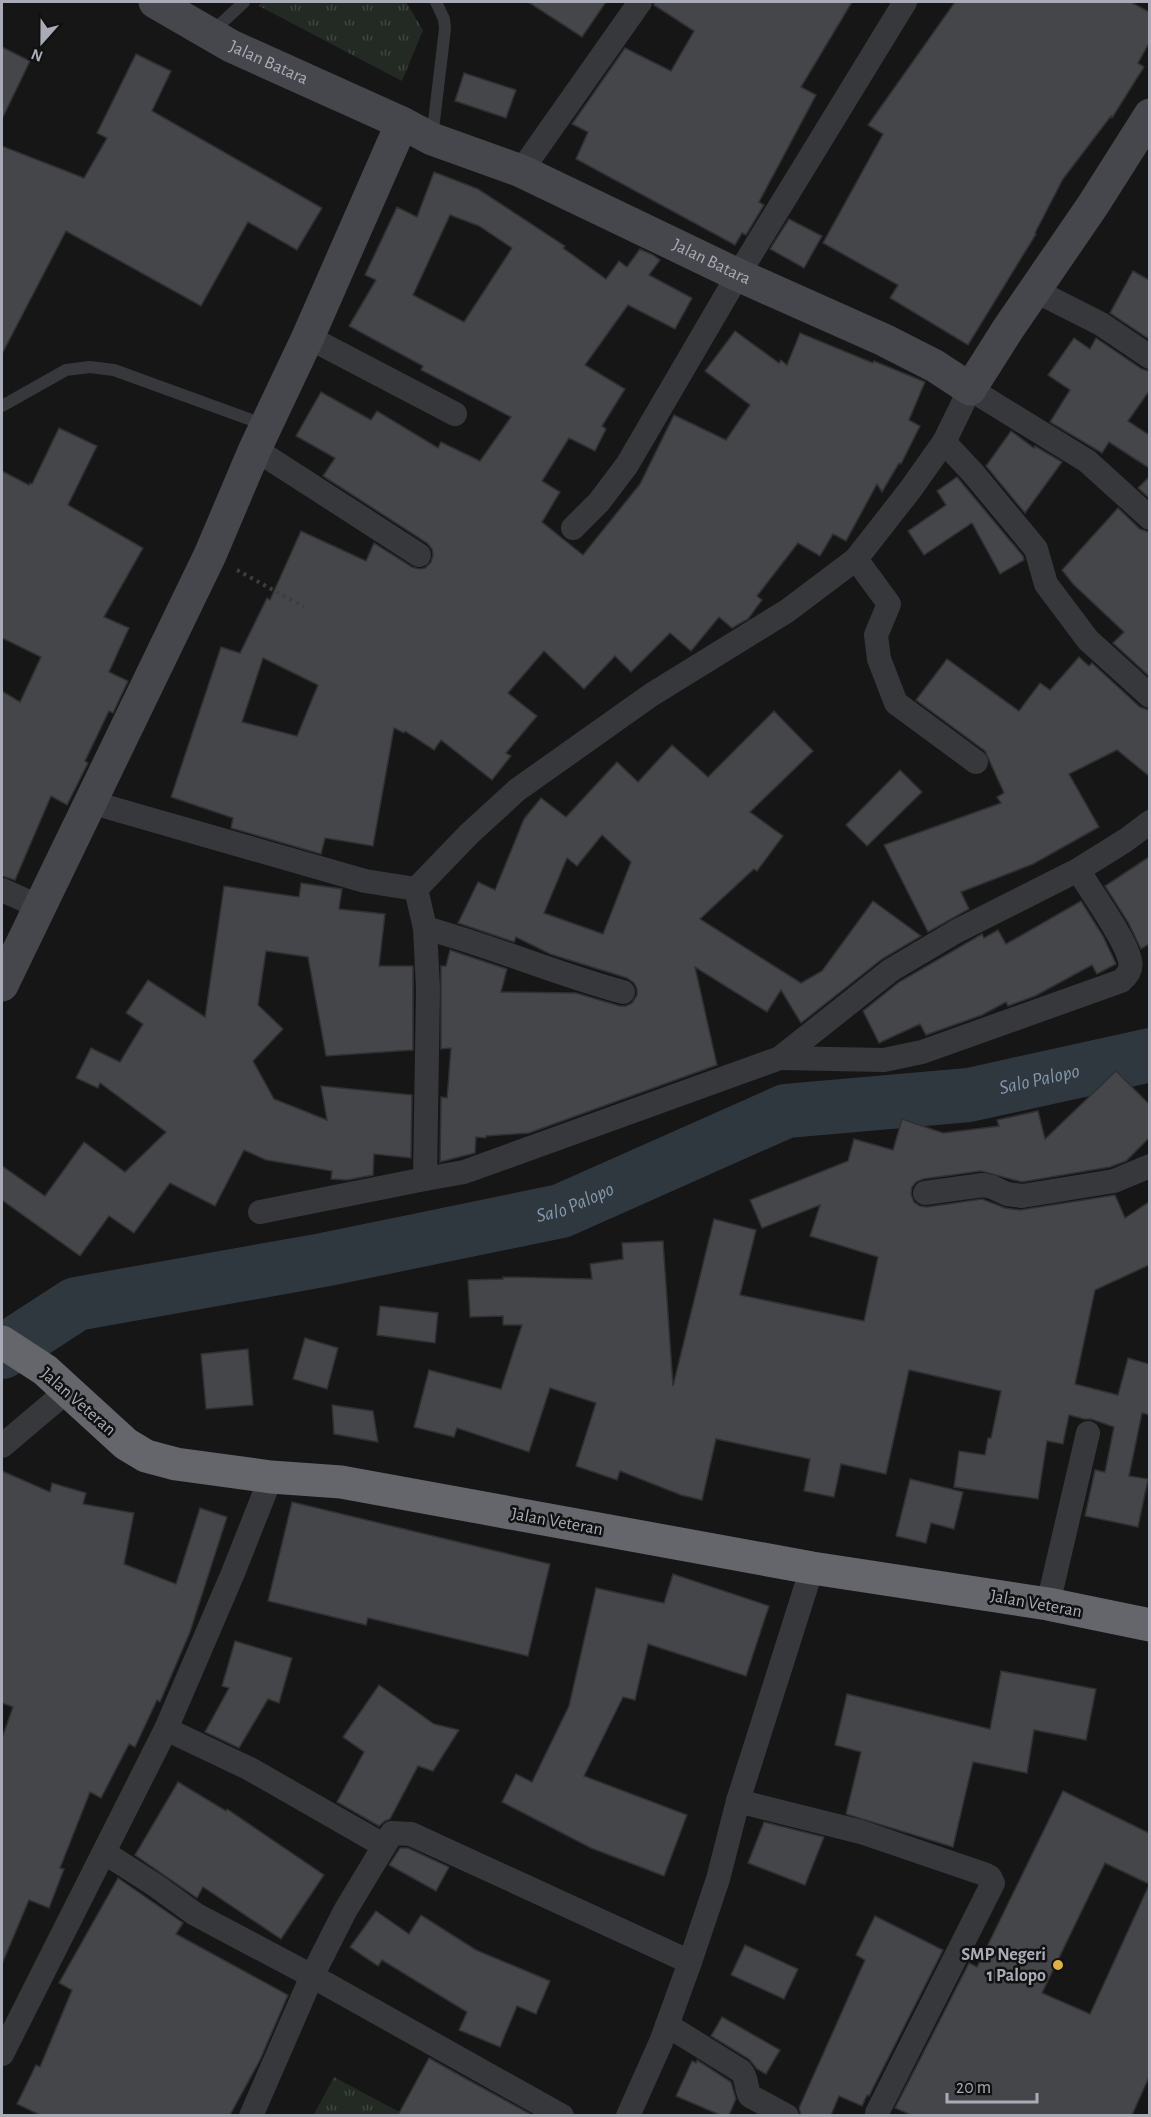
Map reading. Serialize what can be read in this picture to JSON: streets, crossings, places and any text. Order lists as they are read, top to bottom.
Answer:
{
  "streets": {
    "highway": ["Jalan Veteran"],
    "street": ["Jalan Batara"]
  },
  "water": ["Salo Palopo"],
  "places": ["SMP Negeri 1 Palopo"],
  "scale_bar": "20 m",
  "north": "bottom"
}
